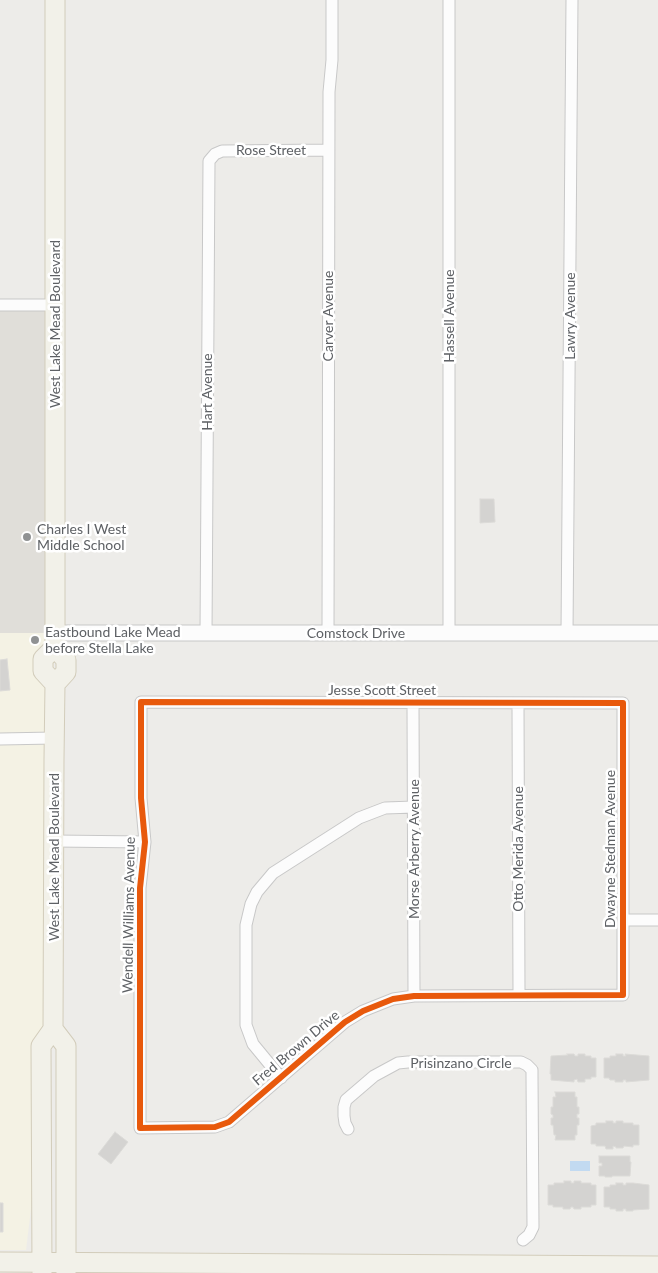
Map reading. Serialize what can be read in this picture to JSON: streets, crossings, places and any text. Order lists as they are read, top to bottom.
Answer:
{
  "streets": {
    "main road": ["West Lake Mead Boulevard"],
    "street": [
      "Rose Street",
      "Carver Avenue",
      "Hassell Avenue",
      "Lawry Avenue",
      "Hart Avenue",
      "Comstock Drive",
      "Jesse Scott Street",
      "Morse Arberry Avenue",
      "Otto Merida Avenue",
      "Dwayne Stedman Avenue",
      "Wendell Williams Avenue",
      "Fred Brown Drive",
      "Prisinzano Circle"
    ]
  },
  "crossings": [
    ["Rose Street", "Carver Avenue"],
    ["Rose Street", "Hart Avenue"],
    ["Carver Avenue", "Comstock Drive"],
    ["Hassell Avenue", "Comstock Drive"],
    ["Lawry Avenue", "Comstock Drive"],
    ["West Lake Mead Boulevard", "Comstock Drive"],
    ["Hart Avenue", "Comstock Drive"],
    ["Jesse Scott Street", "Morse Arberry Avenue"],
    ["Jesse Scott Street", "Otto Merida Avenue"],
    ["Jesse Scott Street", "Dwayne Stedman Avenue"],
    ["Jesse Scott Street", "Wendell Williams Avenue"],
    ["Morse Arberry Avenue", "Fred Brown Drive"],
    ["Otto Merida Avenue", "Fred Brown Drive"],
    ["Dwayne Stedman Avenue", "Fred Brown Drive"],
    ["Wendell Williams Avenue", "Fred Brown Drive"]
  ],
  "places": ["Charles I West Middle School", "Eastbound Lake Mead before Stella Lake"]
}
